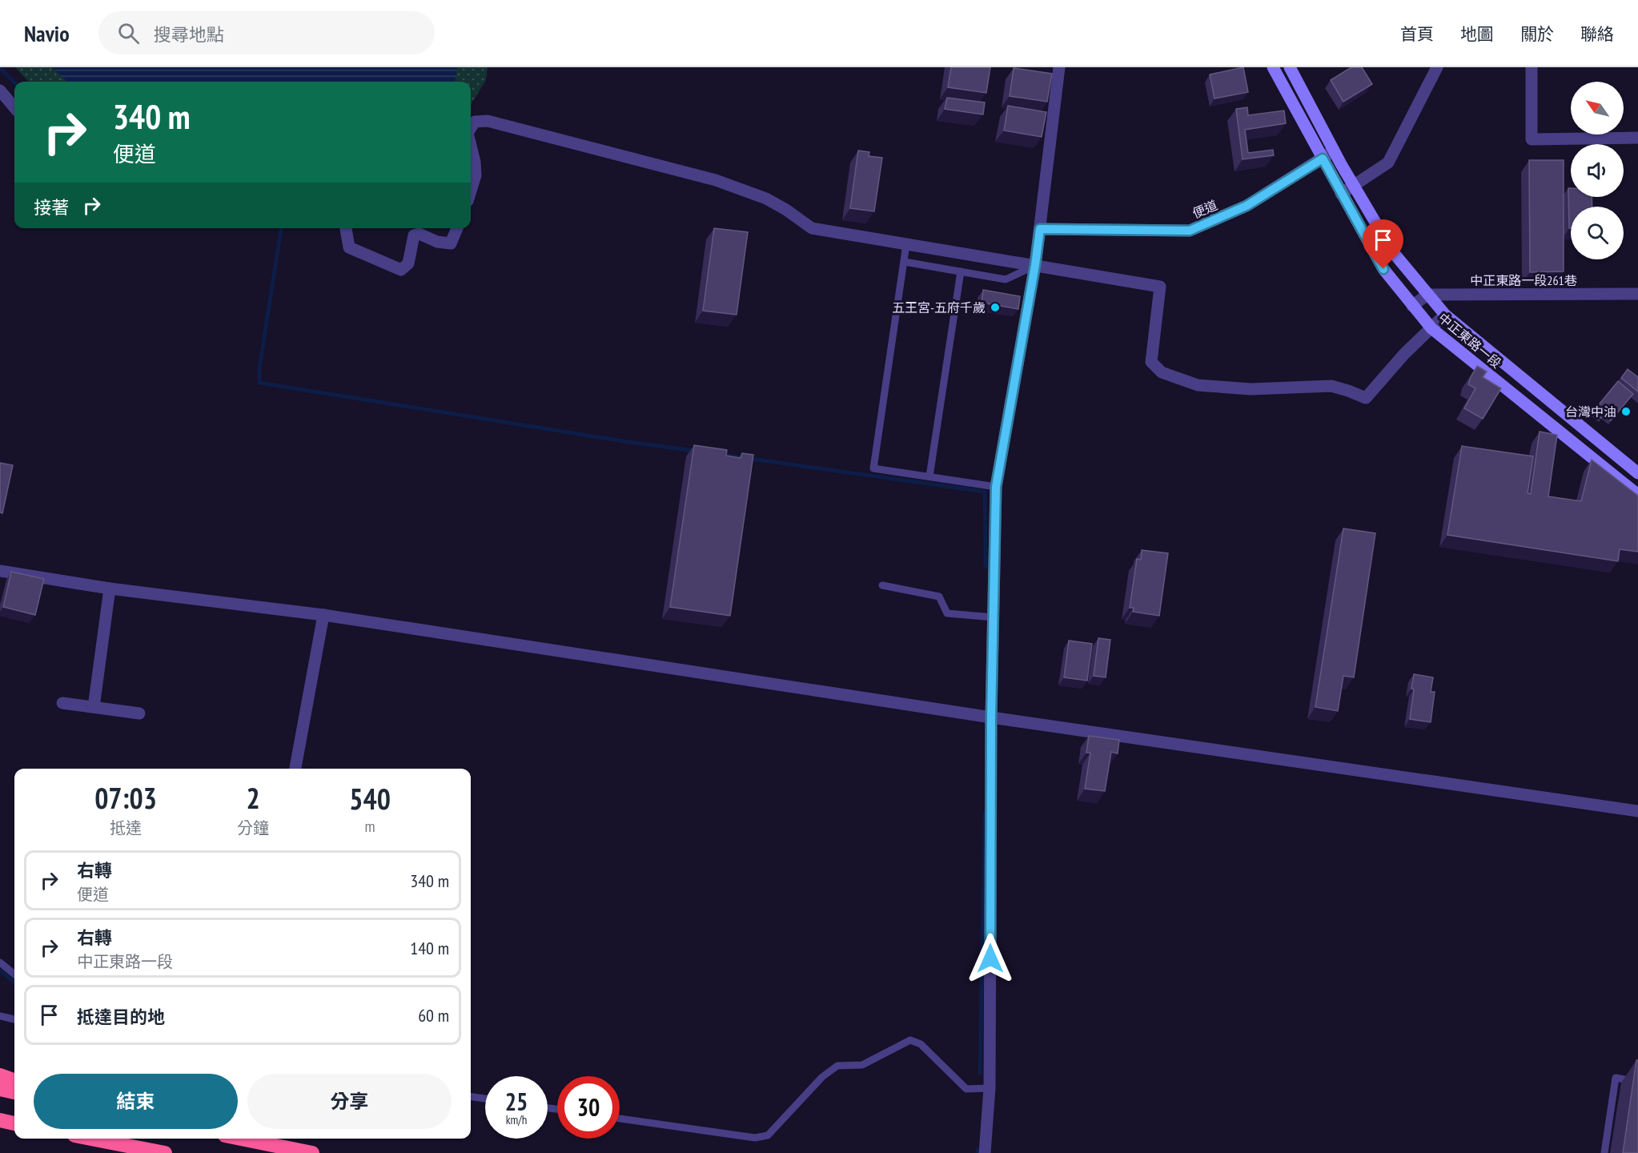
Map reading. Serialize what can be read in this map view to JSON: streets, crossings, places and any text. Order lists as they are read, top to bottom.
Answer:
{
  "streets": {
    "main road": ["中正東路一段"],
    "street": ["便道", "中正東路一段261巷"]
  },
  "crossings": [
    ["便道", "中正東路一段"],
    ["中正東路一段261巷", "中正東路一段"]
  ],
  "places": ["五王宮-五府千歲", "台灣中油"],
  "north": "top left",
  "page": {
    "header": "Navio",
    "search": "搜尋地點",
    "nav": [
      "首頁",
      "地圖",
      "關於",
      "聯絡"
    ],
    "turn": ["340 m", "便道"],
    "then": "接著",
    "eta": [
      "07:03",
      "抵達",
      "2",
      "分鐘",
      "540",
      "m"
    ],
    "list": [
      {
        "name": "右轉",
        "note": "便道",
        "value": "340 m"
      },
      {
        "name": "右轉",
        "note": "中正東路一段",
        "value": "140 m"
      },
      {
        "name": "抵達目的地",
        "value": "60 m"
      }
    ],
    "buttons": ["結束", "分享"],
    "speed": "25 km/h",
    "limit": "30"
  }
}
